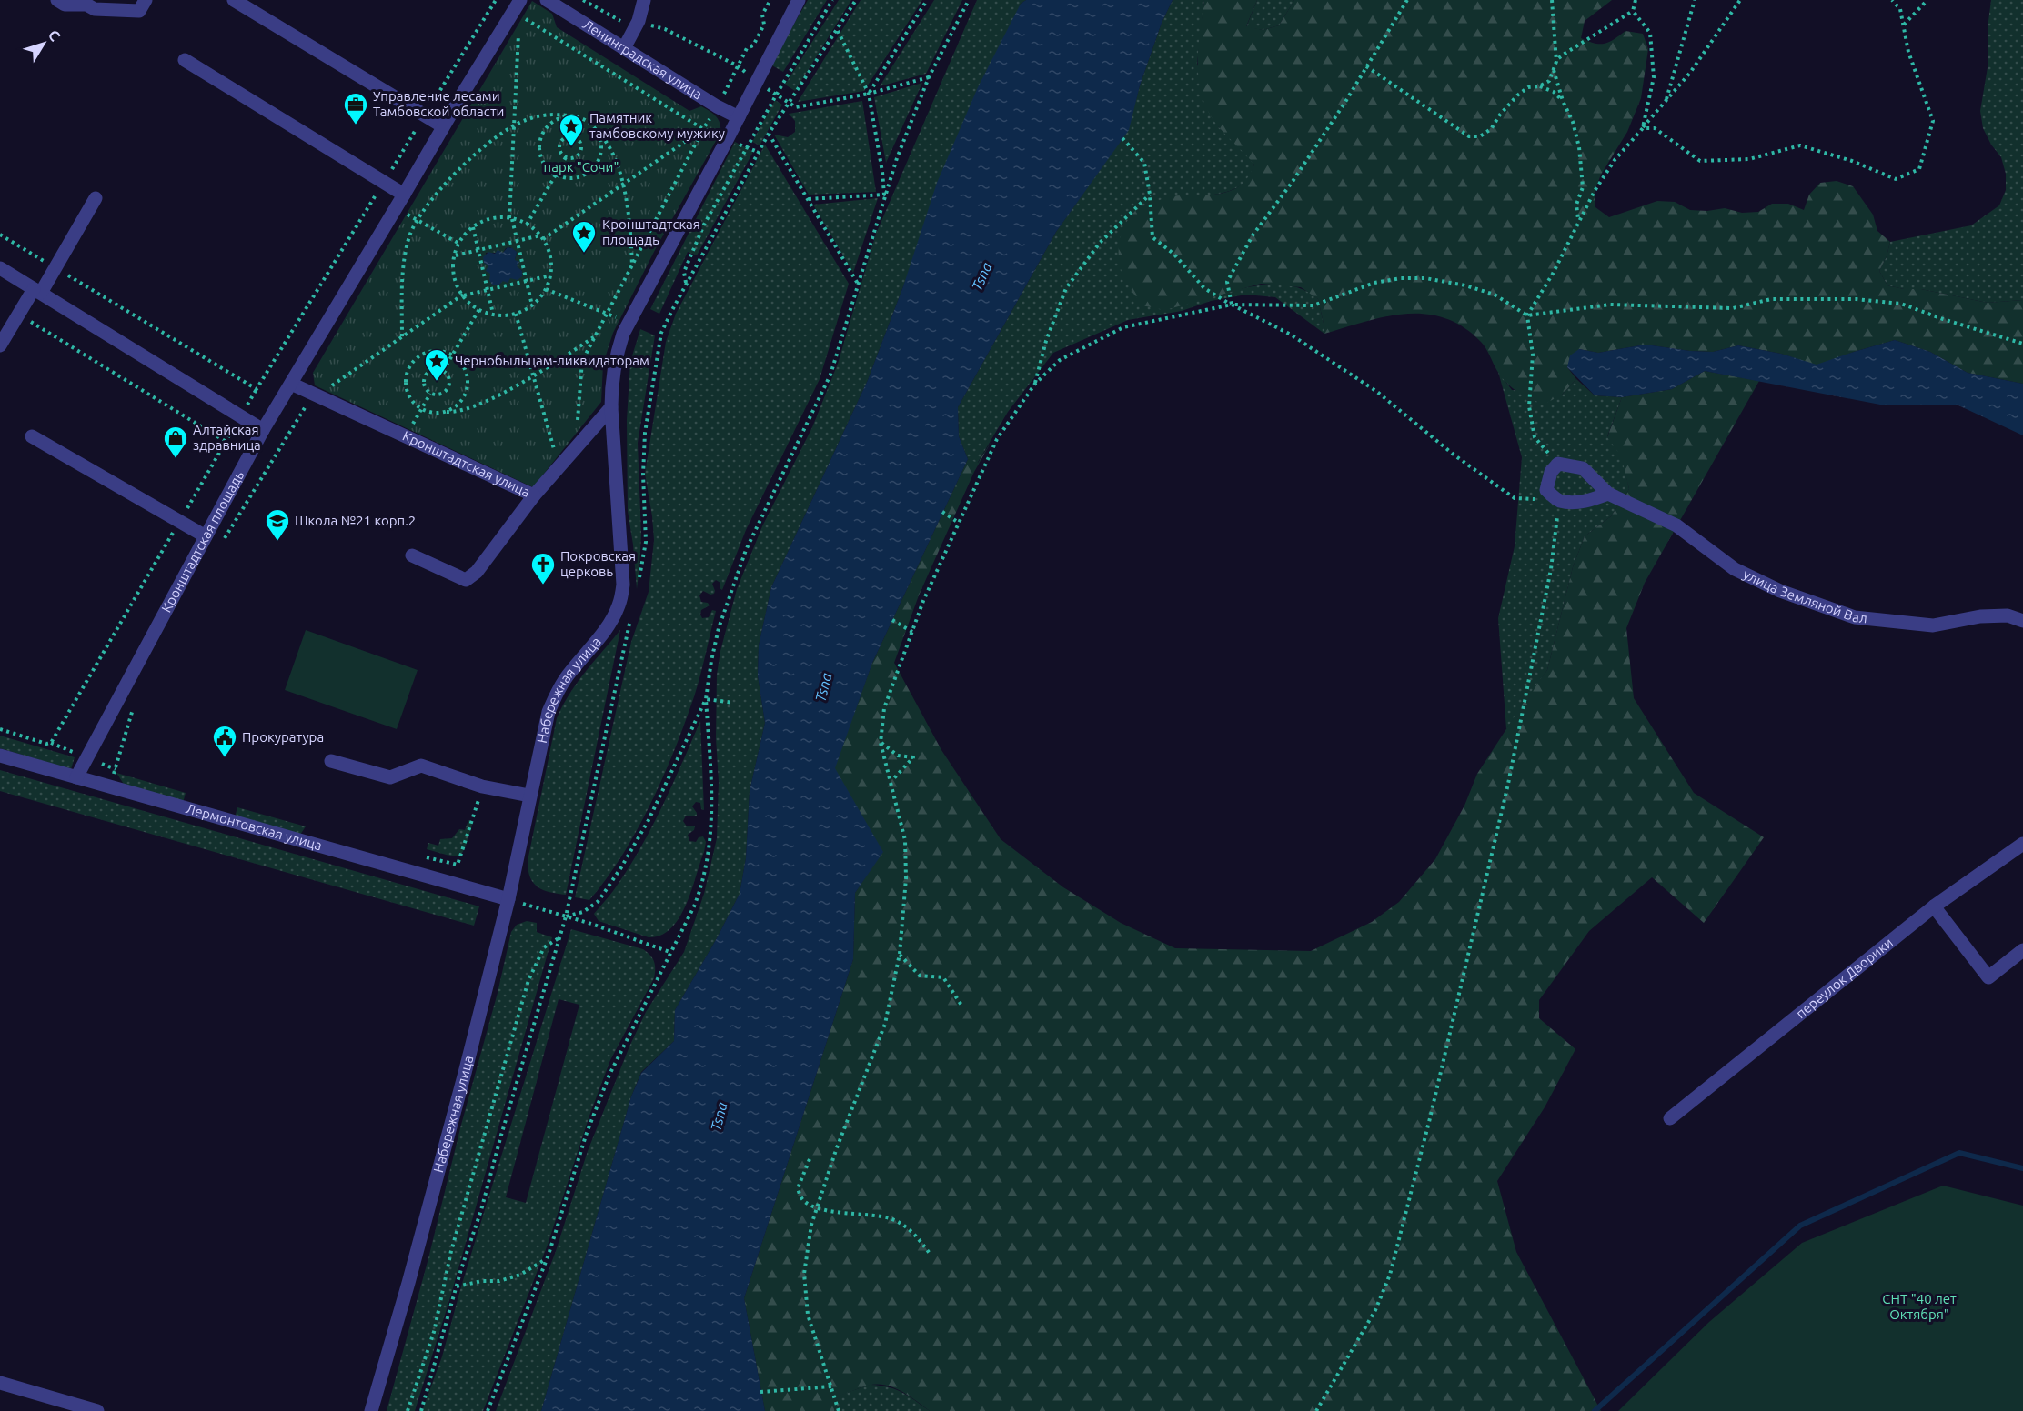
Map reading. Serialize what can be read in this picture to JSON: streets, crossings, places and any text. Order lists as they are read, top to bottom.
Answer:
{
  "streets": {
    "street": [
      "Ленинградская улица",
      "Кронштадтская улица",
      "Кронштадтская площадь",
      "улица Земляной Вал",
      "Набережная улица",
      "Лермонтовская улица",
      "переулок Дворики"
    ]
  },
  "crossings": [
    ["Ленинградская улица", "Набережная улица"],
    ["Кронштадтская улица", "Кронштадтская площадь"],
    ["Кронштадтская улица", "Набережная улица"],
    ["Кронштадтская площадь", "Лермонтовская улица"],
    ["Набережная улица", "Лермонтовская улица"]
  ],
  "water": ["Tsna"],
  "parks": ["парк \"Сочи\"", "СНТ \"40 лет Октября\""],
  "places": {
    "office": ["Управление лесами Тамбовской области"],
    "place": ["Памятник тамбовскому мужику", "Кронштадтская площадь", "Чернобыльцам-ликвидаторам"],
    "shop": ["Алтайская здравница"],
    "school or university": ["Школа №21 корп.2"],
    "church": ["Покровская церковь"],
    "public building": ["Прокуратура"]
  },
  "north": "top right"
}
